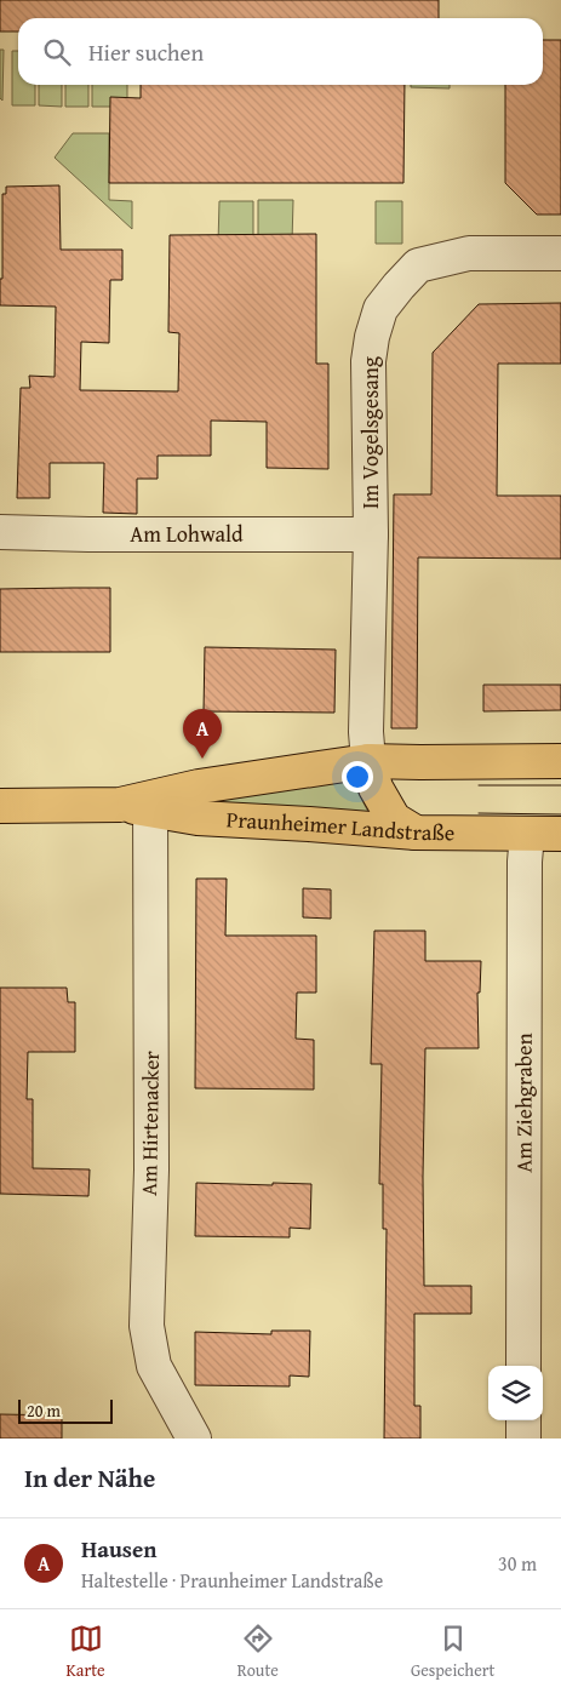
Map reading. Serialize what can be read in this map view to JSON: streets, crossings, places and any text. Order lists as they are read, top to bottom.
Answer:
{
  "streets": {
    "main road": ["Praunheimer Landstraße"],
    "street": [
      "Im Vogelsgesang",
      "Am Lohwald",
      "Am Ziehgraben",
      "Am Hirtenacker"
    ]
  },
  "crossings": [
    ["Im Vogelsgesang", "Am Lohwald"],
    ["Im Vogelsgesang", "Praunheimer Landstraße"],
    ["Praunheimer Landstraße", "Am Ziehgraben"],
    ["Praunheimer Landstraße", "Am Hirtenacker"]
  ],
  "scale_bar": "20 m",
  "page": {
    "search": "Hier suchen",
    "pins": "A",
    "scale": "20 m",
    "heading": "In der Nähe",
    "list": [
      {
        "mark": "A",
        "name": "Hausen",
        "note": "Haltestelle · Praunheimer Landstraße",
        "value": "30 m"
      }
    ],
    "nav": ["Karte", "Route", "Gespeichert"]
  }
}
